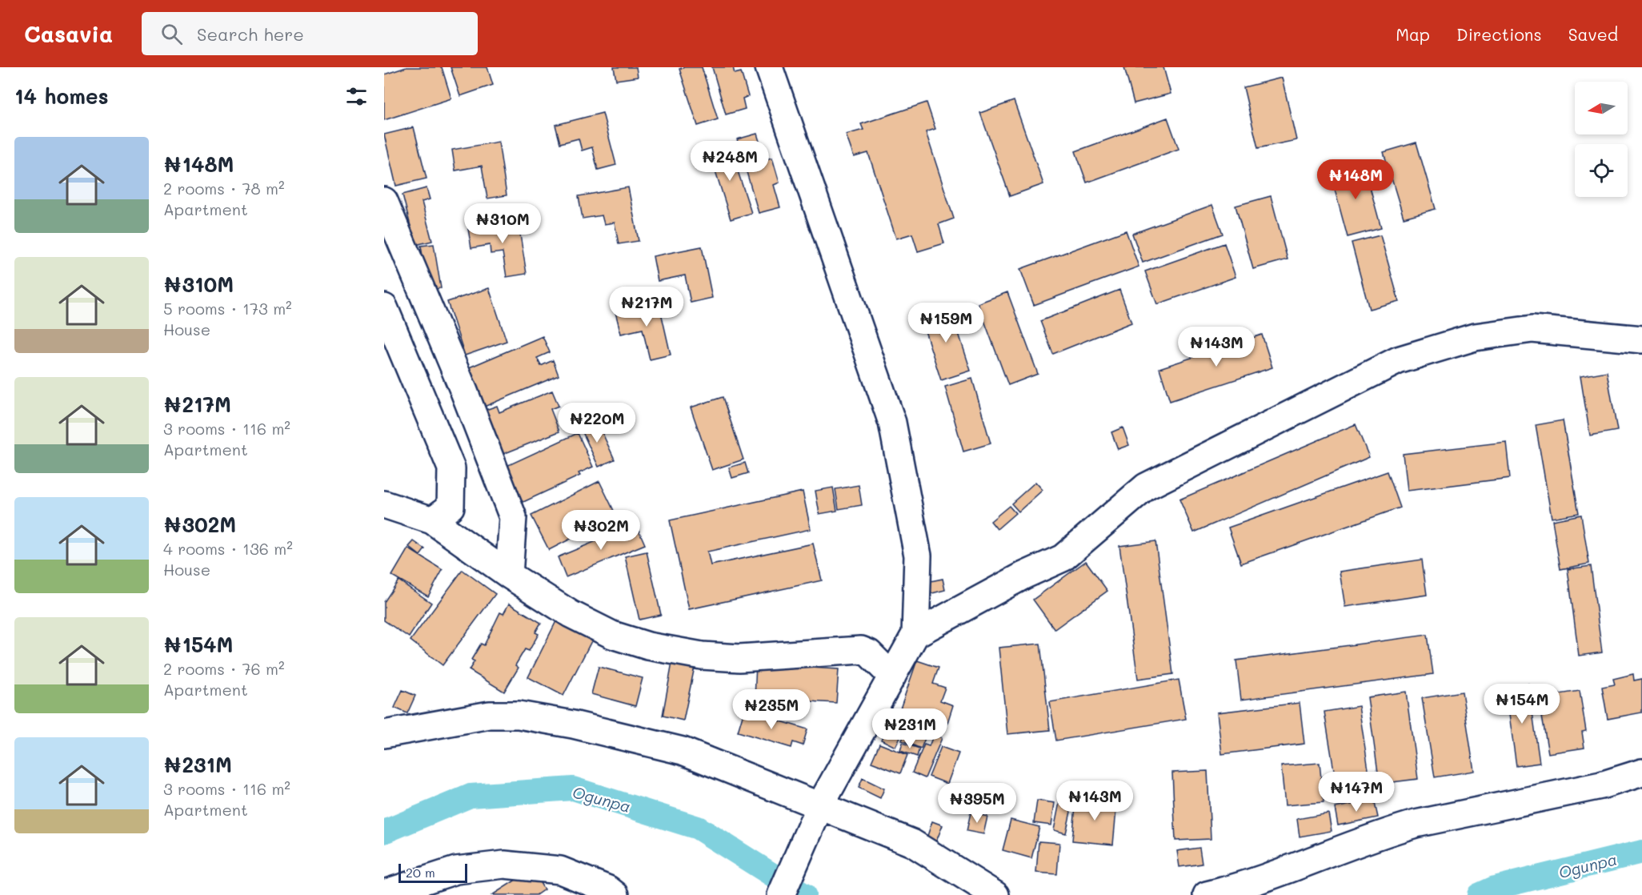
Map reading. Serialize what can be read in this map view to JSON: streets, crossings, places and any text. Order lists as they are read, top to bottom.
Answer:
{
  "water": ["Ogunpa"],
  "scale_bar": "20 m",
  "north": "left",
  "page": {
    "header": "Casavia",
    "search": "Search here",
    "nav": ["Map", "Directions", "Saved"],
    "heading": "14 homes",
    "list": [
      {
        "name": "₦148M",
        "note": "2 rooms · 78 m² · Apartment"
      },
      {
        "name": "₦310M",
        "note": "5 rooms · 173 m² · House"
      },
      {
        "name": "₦217M",
        "note": "3 rooms · 116 m² · Apartment"
      },
      {
        "name": "₦302M",
        "note": "4 rooms · 136 m² · House"
      },
      {
        "name": "₦154M",
        "note": "2 rooms · 76 m² · Apartment"
      },
      {
        "name": "₦231M",
        "note": "3 rooms · 116 m² · Apartment"
      }
    ],
    "price": [
      "₦248M",
      "₦148M",
      "₦310M",
      "₦217M",
      "₦159M",
      "₦143M",
      "₦220M",
      "₦302M",
      "₦154M",
      "₦235M",
      "₦231M",
      "₦147M",
      "₦143M",
      "₦395M"
    ],
    "scale": "20 m"
  }
}
